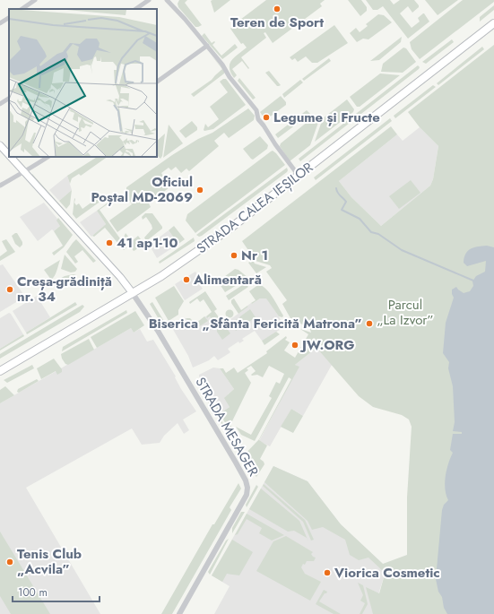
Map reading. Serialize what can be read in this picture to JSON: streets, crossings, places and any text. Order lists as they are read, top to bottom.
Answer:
{
  "streets": {
    "main road": ["STRADA CALEA IEȘILOR"],
    "street": ["STRADA MESAGER"]
  },
  "crossings": [
    ["STRADA CALEA IEȘILOR", "STRADA MESAGER"]
  ],
  "parks": ["Parcul „La Izvor”"],
  "places": [
    "Teren de Sport",
    "Legume și Fructe",
    "Oficiul Poștal MD-2069",
    "41 ap1-10",
    "Nr 1",
    "Alimentară",
    "Creșa-grădiniță nr. 34",
    "Biserica „Sfânta Fericită Matrona”",
    "JW.ORG",
    "Tenis Club „Acvila”",
    "Viorica Cosmetic"
  ],
  "scale_bar": "100 m"
}
